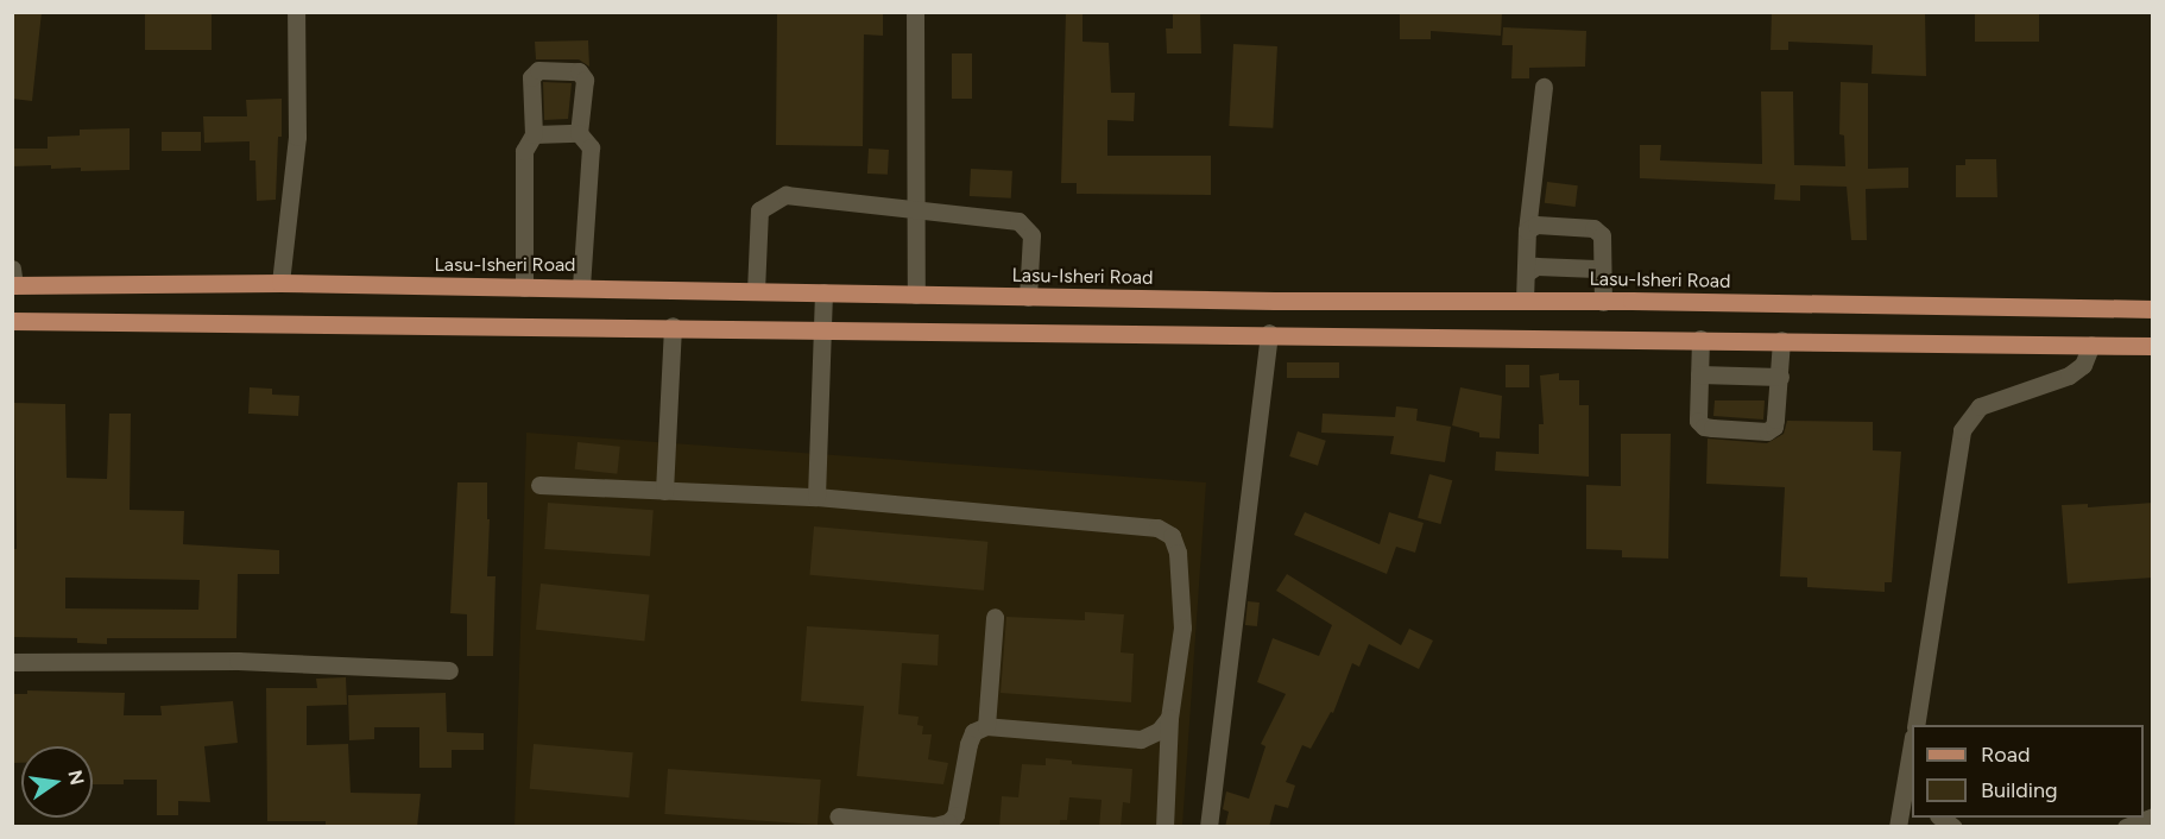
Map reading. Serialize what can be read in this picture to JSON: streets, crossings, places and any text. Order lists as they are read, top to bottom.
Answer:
{
  "streets": {
    "main road": ["Lasu-Isheri Road"]
  },
  "legend": ["Road", "Building"],
  "north": "right"
}
